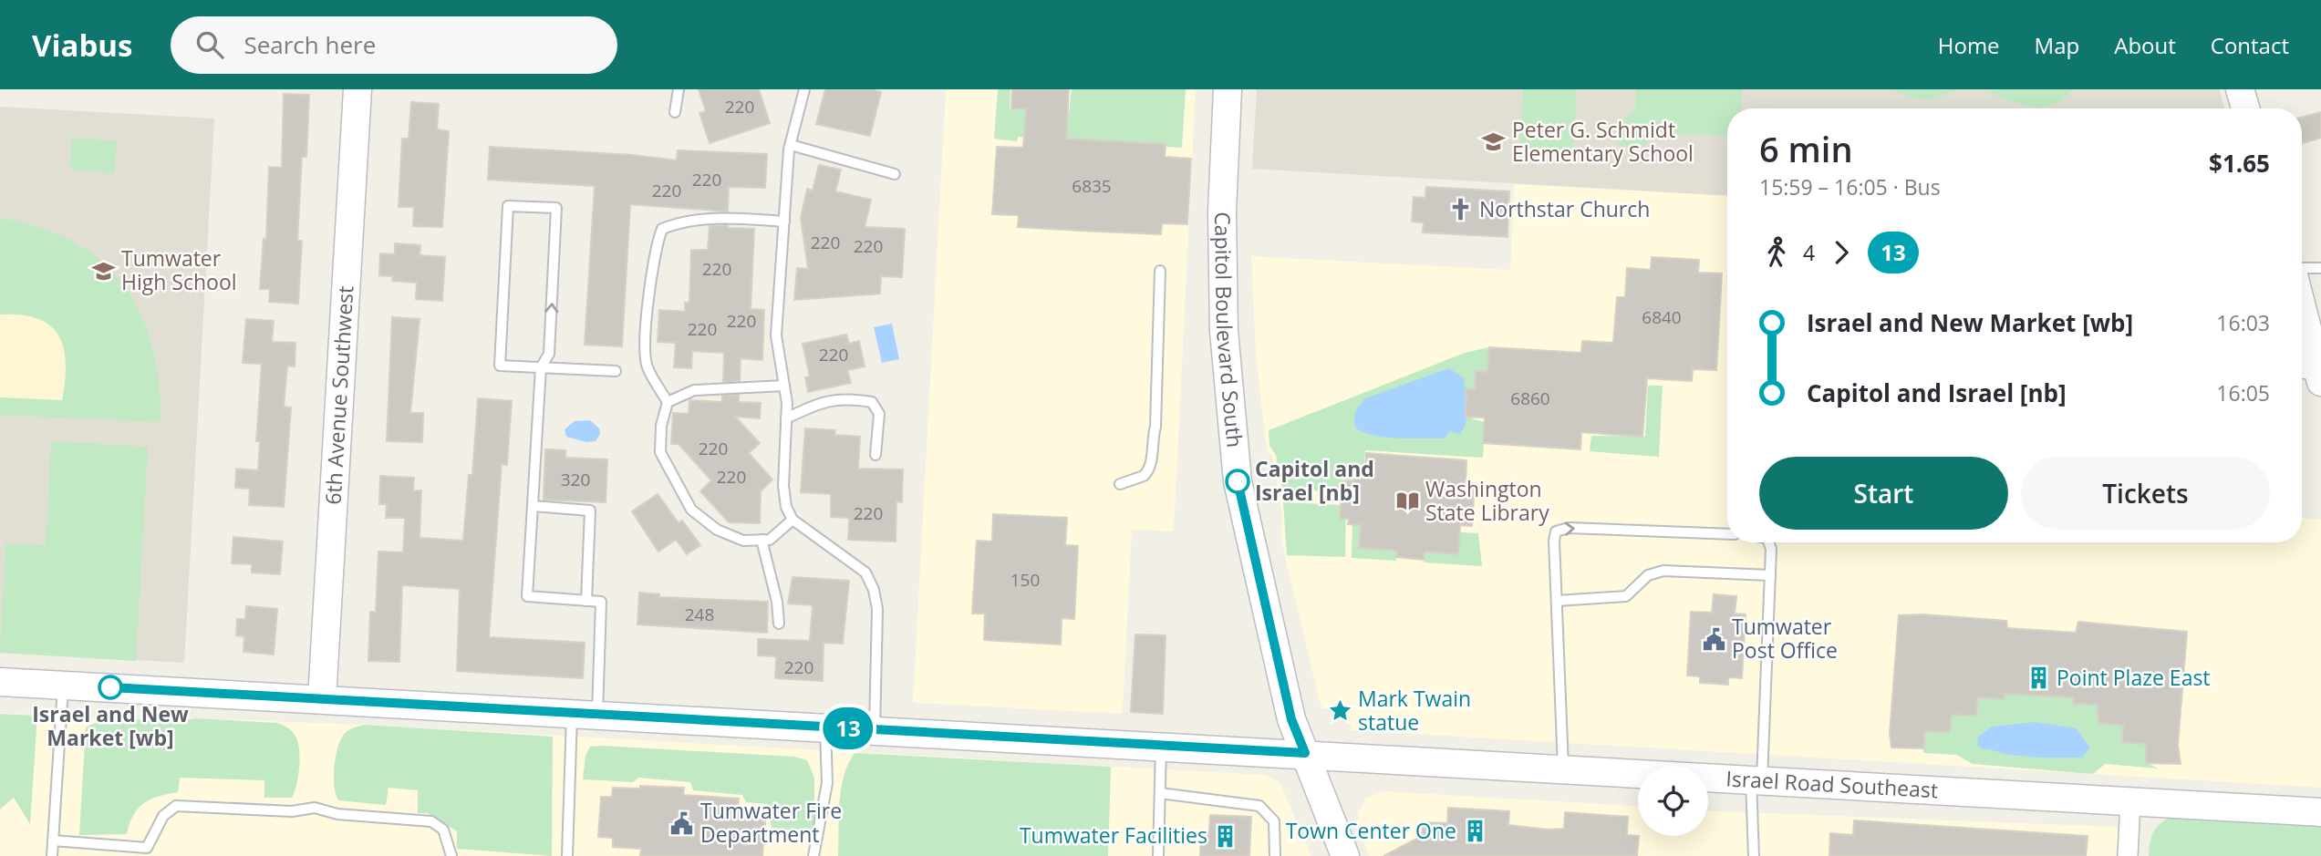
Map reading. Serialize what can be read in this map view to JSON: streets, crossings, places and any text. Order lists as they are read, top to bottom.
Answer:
{
  "streets": {
    "street": ["Capitol Boulevard South", "6th Avenue Southwest", "Israel Road Southeast"]
  },
  "crossings": [
    ["Capitol Boulevard South", "Israel Road Southeast"],
    ["6th Avenue Southwest", "Israel Road Southeast"]
  ],
  "places": {
    "school or university": ["Peter G. Schmidt Elementary School", "Tumwater High School"],
    "church": ["Northstar Church"],
    "other": ["Capitol and Israel [nb]", "Israel and New Market [wb]"],
    "library": ["Washington State Library"],
    "public building": ["Tumwater Post Office", "Tumwater Fire Department"],
    "building": ["Point Plaze East", "Town Center One", "Tumwater Facilities"],
    "place": ["Mark Twain statue"]
  },
  "lines": ["bus line 13"],
  "house_numbers": [
    "220",
    "220",
    "6835",
    "220",
    "220",
    "220",
    "220",
    "6840",
    "220",
    "220",
    "220",
    "6860",
    "220",
    "220",
    "320",
    "220",
    "150",
    "248",
    "220"
  ],
  "page": {
    "header": "Viabus",
    "search": "Search here",
    "nav": [
      "Home",
      "Map",
      "About",
      "Contact"
    ],
    "on_map": "13",
    "heading": ["6 min", "15:59 – 16:05 · Bus", "$1.65"],
    "legs": ["4", "13"],
    "list": [
      {
        "name": "Israel and New Market [wb]",
        "value": "16:03"
      },
      {
        "name": "Capitol and Israel [nb]",
        "value": "16:05"
      }
    ],
    "buttons": ["Start", "Tickets"]
  }
}
